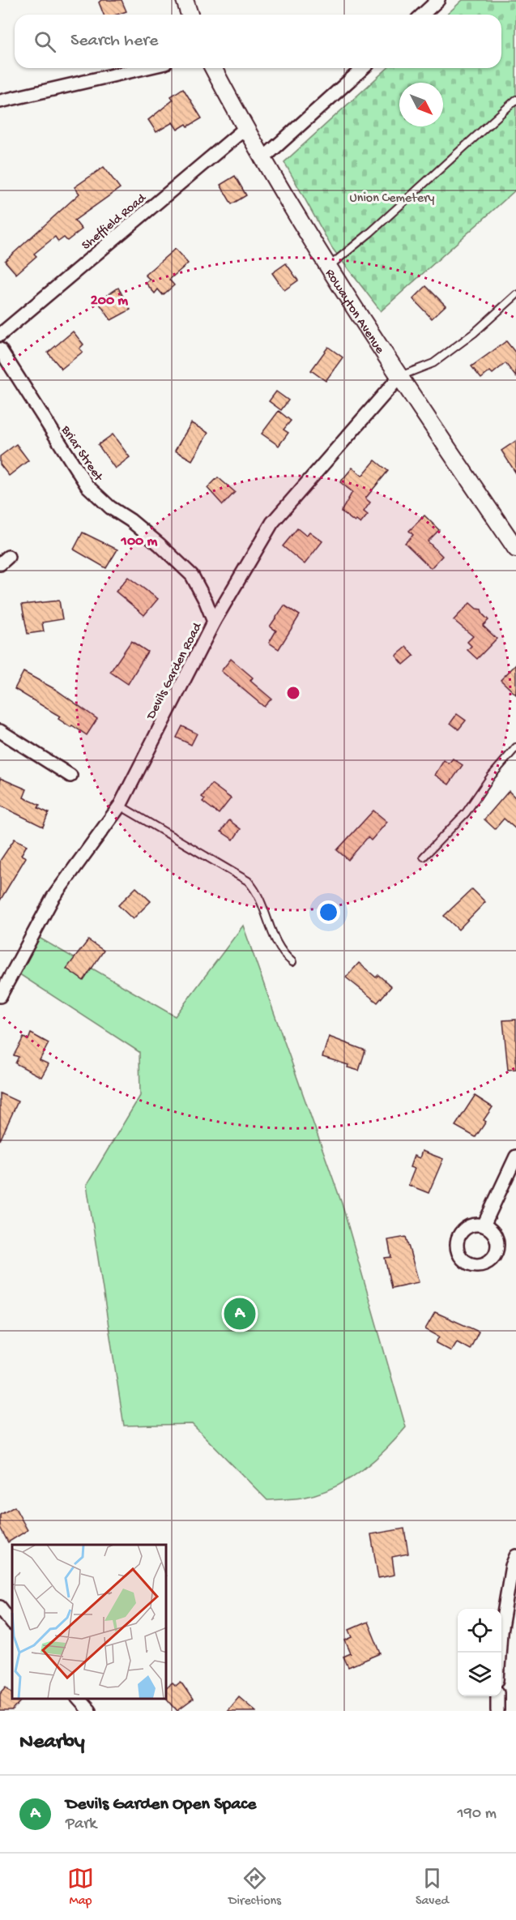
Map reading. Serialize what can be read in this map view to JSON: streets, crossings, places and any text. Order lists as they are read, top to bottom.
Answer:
{
  "streets": {
    "street": [
      "Sheffield Road",
      "Rowayton Avenue",
      "Briar Street",
      "Devils Garden Road"
    ]
  },
  "crossings": [
    ["Sheffield Road", "Rowayton Avenue"],
    ["Rowayton Avenue", "Devils Garden Road"],
    ["Briar Street", "Devils Garden Road"]
  ],
  "parks": ["Union Cemetery"],
  "north": "bottom right",
  "page": {
    "search": "Search here",
    "pins": "A",
    "heading": "Nearby",
    "list": [
      {
        "mark": "A",
        "name": "Devils Garden Open Space",
        "note": "Park",
        "value": "190 m"
      }
    ],
    "nav": ["Map", "Directions", "Saved"]
  },
  "rings": ["200 m", "100 m"]
}
